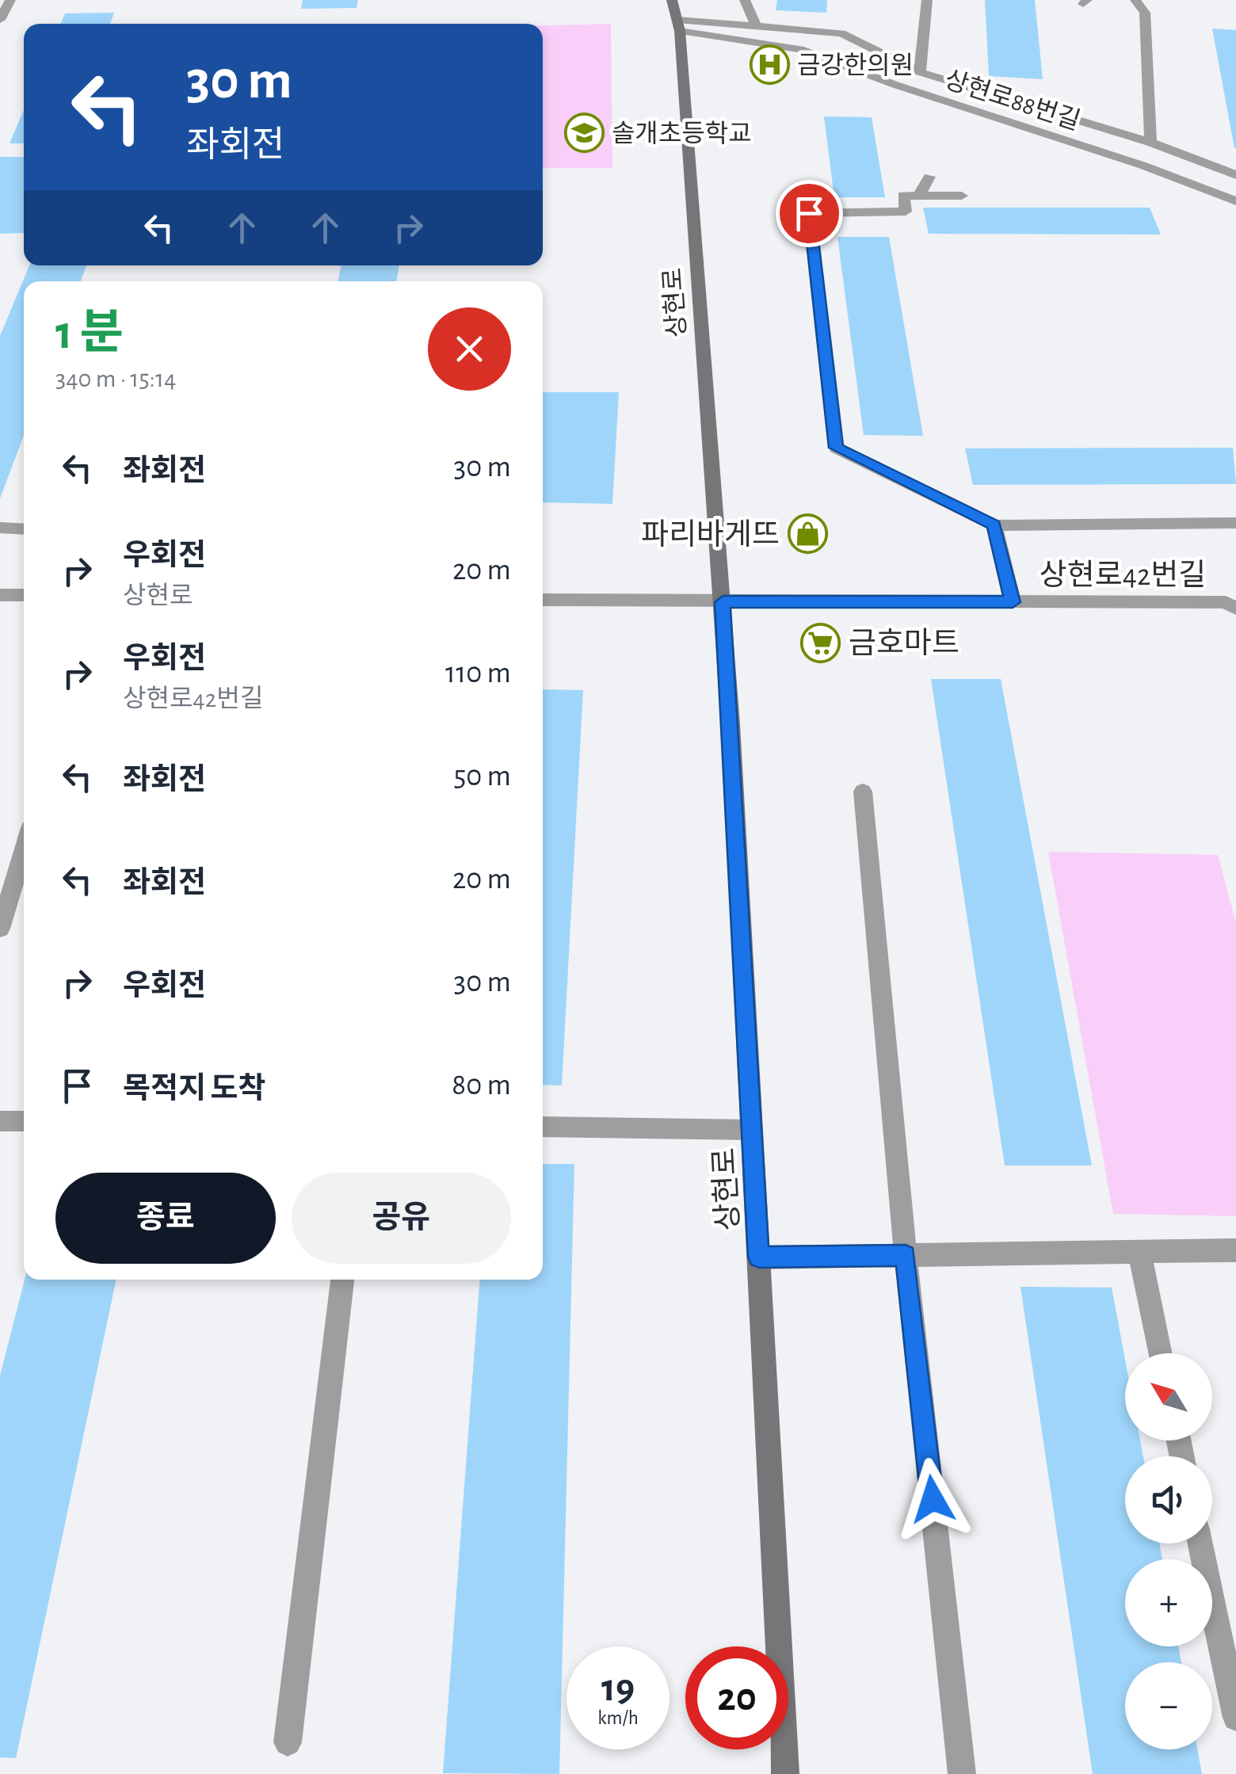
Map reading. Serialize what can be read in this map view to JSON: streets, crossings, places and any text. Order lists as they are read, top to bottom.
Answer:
{
  "streets": {
    "street": ["상현로88번길", "상현로", "상현로42번길"]
  },
  "crossings": [
    ["상현로88번길", "상현로"],
    ["상현로", "상현로42번길"]
  ],
  "places": {
    "hospital": ["금강한의원"],
    "school or university": ["솔개초등학교"],
    "shop": ["파리바게뜨"],
    "supermarket": ["금호마트"]
  },
  "north": "top left",
  "page": {
    "turn": ["30 m", "좌회전"],
    "heading": ["1 분", "340 m · 15:14"],
    "list": [
      {
        "name": "좌회전",
        "value": "30 m"
      },
      {
        "name": "우회전",
        "note": "상현로",
        "value": "20 m"
      },
      {
        "name": "우회전",
        "note": "상현로42번길",
        "value": "110 m"
      },
      {
        "name": "좌회전",
        "value": "50 m"
      },
      {
        "name": "좌회전",
        "value": "20 m"
      },
      {
        "name": "우회전",
        "value": "30 m"
      },
      {
        "name": "목적지 도착",
        "value": "80 m"
      }
    ],
    "buttons": ["종료", "공유"],
    "map_buttons": ["+", "−"],
    "speed": "19 km/h",
    "limit": "20"
  }
}
